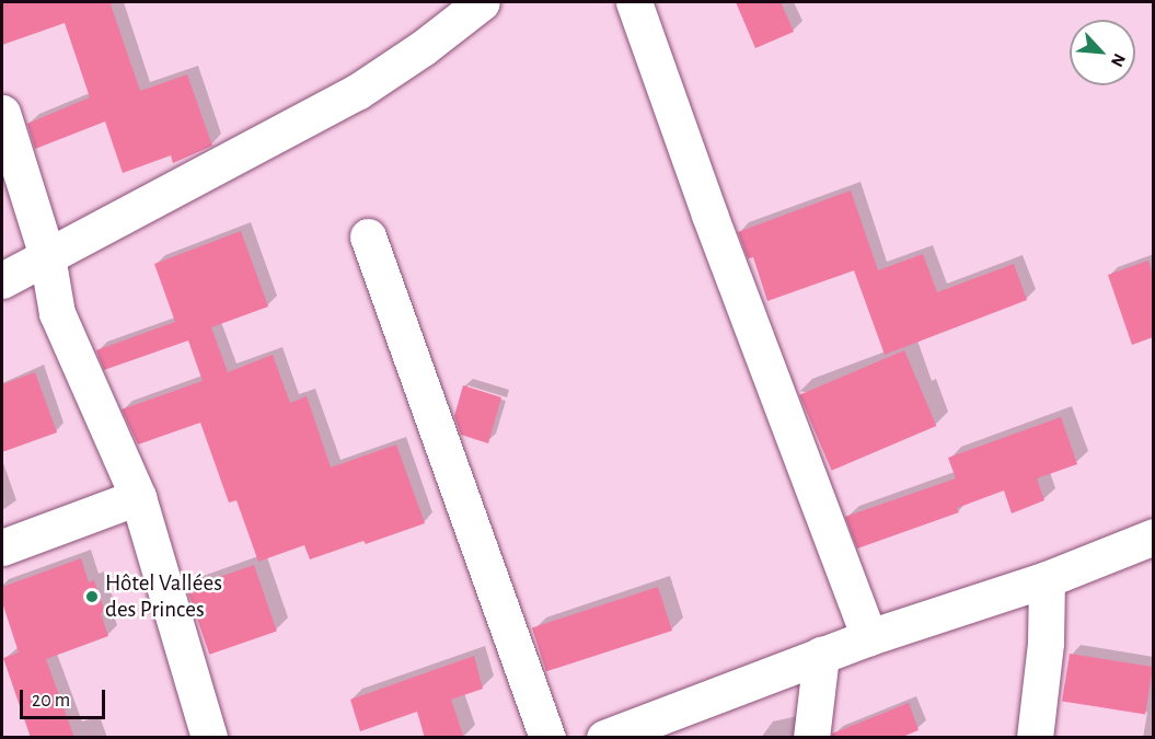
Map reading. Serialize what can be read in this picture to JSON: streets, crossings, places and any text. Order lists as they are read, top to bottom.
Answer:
{
  "places": ["Hôtel Vallées des Princes"],
  "scale_bar": "20 m",
  "north": "bottom right"
}
